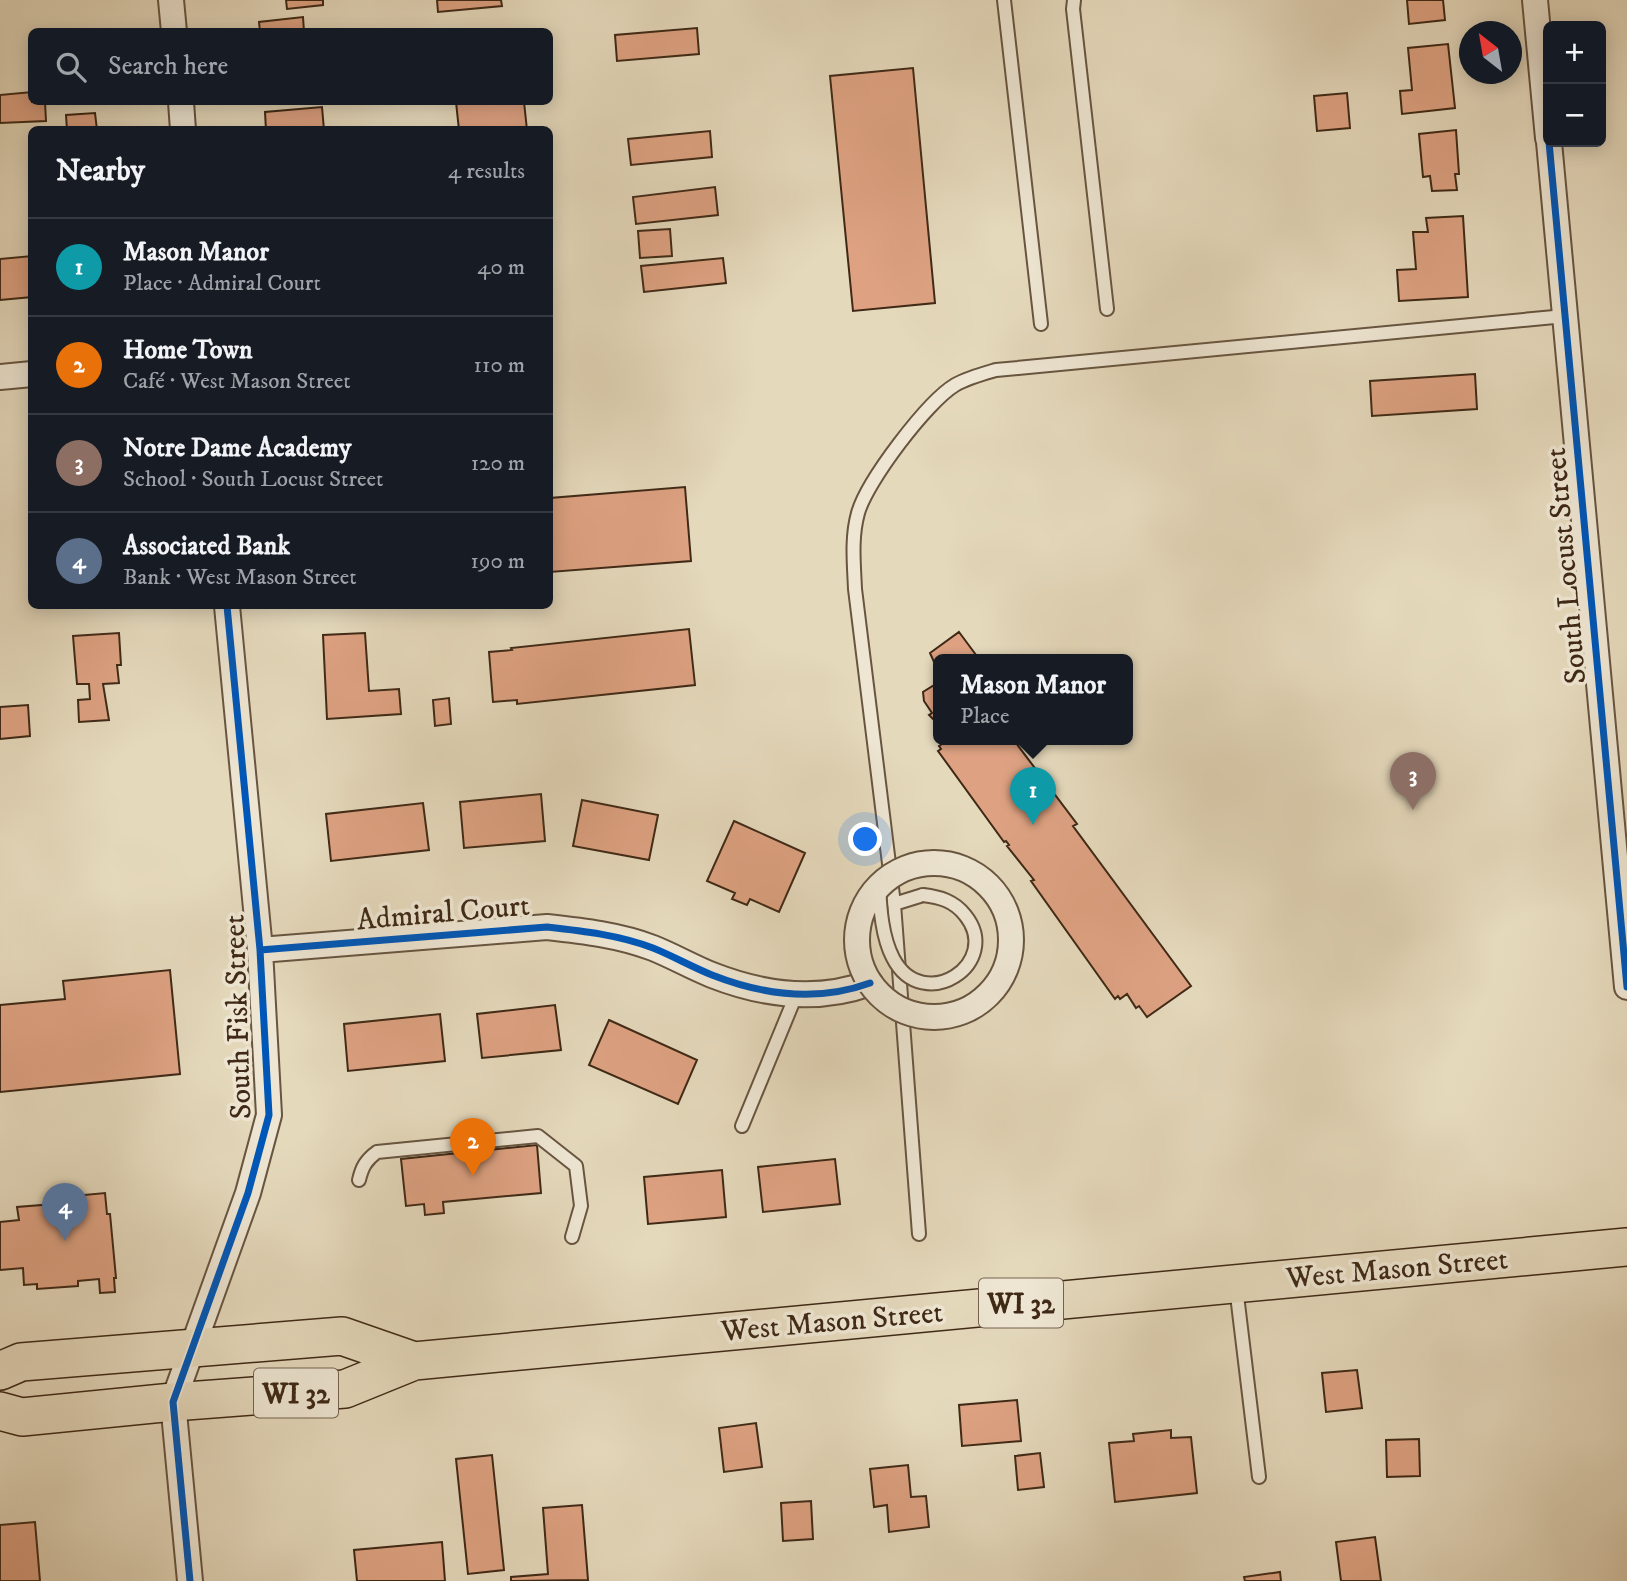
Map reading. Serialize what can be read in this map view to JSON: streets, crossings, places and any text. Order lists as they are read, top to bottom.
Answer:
{
  "streets": {
    "main road": ["West Mason Street", "WI 32"],
    "street": ["South Locust Street", "Admiral Court", "South Fisk Street"]
  },
  "crossings": [
    ["Admiral Court", "South Fisk Street"],
    ["South Fisk Street", "West Mason Street"]
  ],
  "north": "top left",
  "page": {
    "map_buttons": ["+", "−"],
    "search": "Search here",
    "heading": ["Nearby", "4 results"],
    "list": [
      {
        "mark": "1",
        "name": "Mason Manor",
        "note": "Place · Admiral Court",
        "value": "40 m"
      },
      {
        "mark": "2",
        "name": "Home Town",
        "note": "Café · West Mason Street",
        "value": "110 m"
      },
      {
        "mark": "3",
        "name": "Notre Dame Academy",
        "note": "School · South Locust Street",
        "value": "120 m"
      },
      {
        "mark": "4",
        "name": "Associated Bank",
        "note": "Bank · West Mason Street",
        "value": "190 m"
      }
    ],
    "popup": ["Mason Manor", "Place"],
    "pins": [
      "3",
      "1",
      "2",
      "4"
    ]
  }
}
